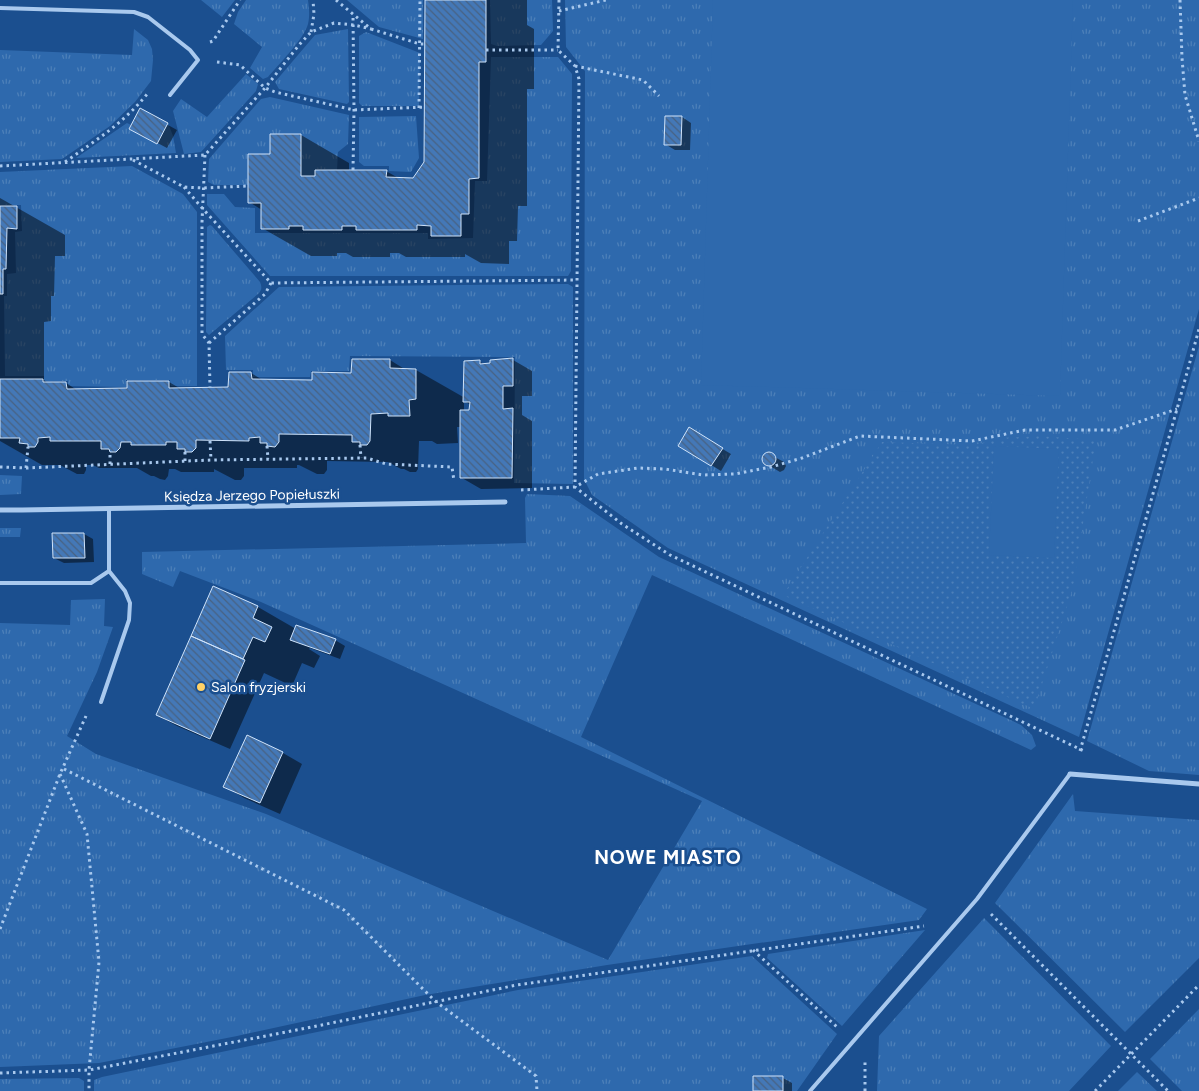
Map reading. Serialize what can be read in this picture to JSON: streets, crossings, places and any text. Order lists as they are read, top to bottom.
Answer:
{
  "streets": {
    "street": ["Księdza Jerzego Popiełuszki"]
  },
  "districts": ["NOWE MIASTO"],
  "places": ["Salon fryzjerski"]
}
